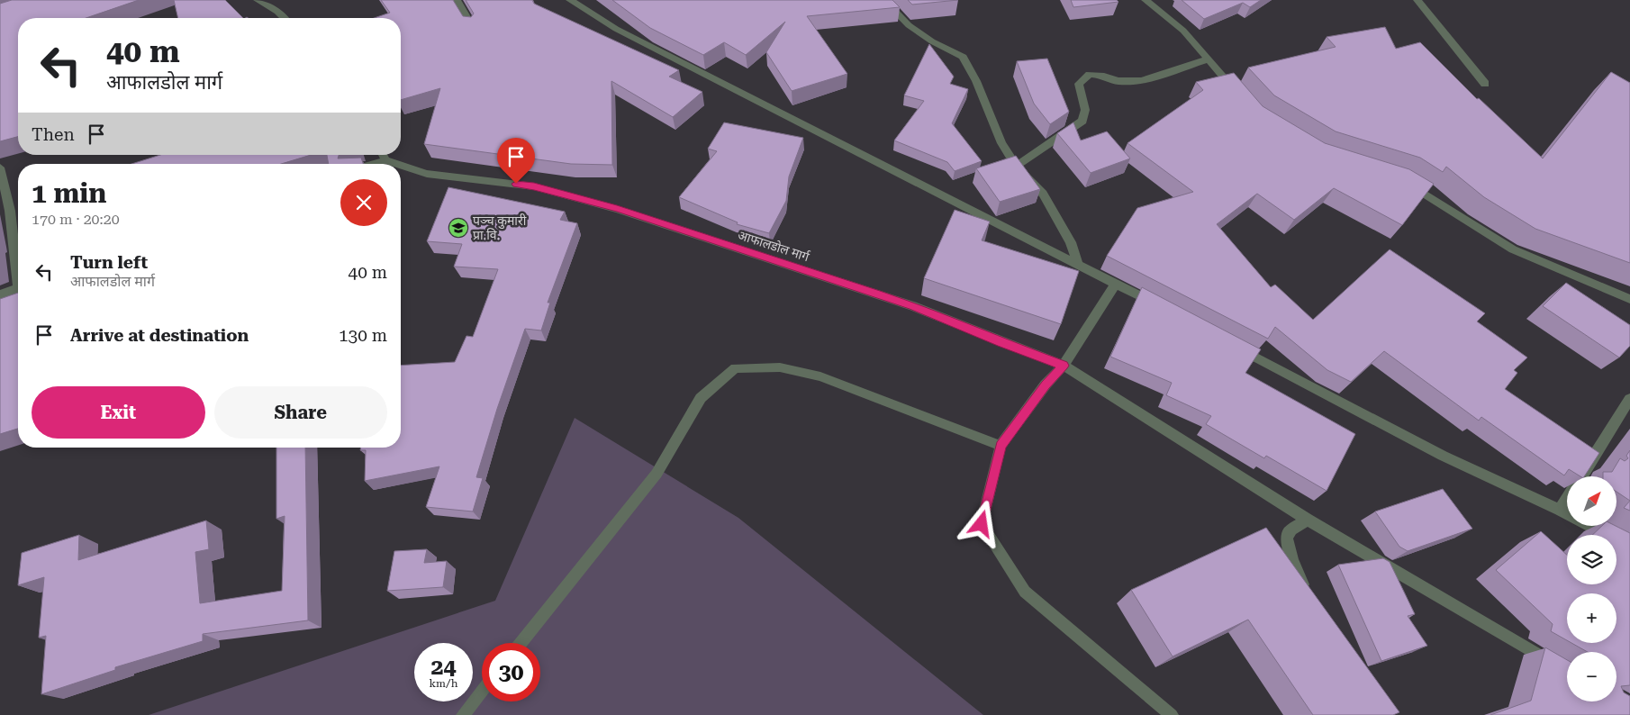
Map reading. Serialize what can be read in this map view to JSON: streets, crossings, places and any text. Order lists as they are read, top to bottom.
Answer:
{
  "streets": {
    "street": ["आफालडोल मार्ग"]
  },
  "places": {
    "school or university": ["पञ्च कुमारी प्रा.वि."]
  },
  "north": "top right",
  "page": {
    "turn": ["40 m", "आफालडोल मार्ग"],
    "then": "Then",
    "heading": ["1 min", "170 m · 20:20"],
    "list": [
      {
        "name": "Turn left",
        "note": "आफालडोल मार्ग",
        "value": "40 m"
      },
      {
        "name": "Arrive at destination",
        "value": "130 m"
      }
    ],
    "buttons": ["Exit", "Share"],
    "map_buttons": ["+", "−"],
    "speed": "24 km/h",
    "limit": "30"
  }
}
